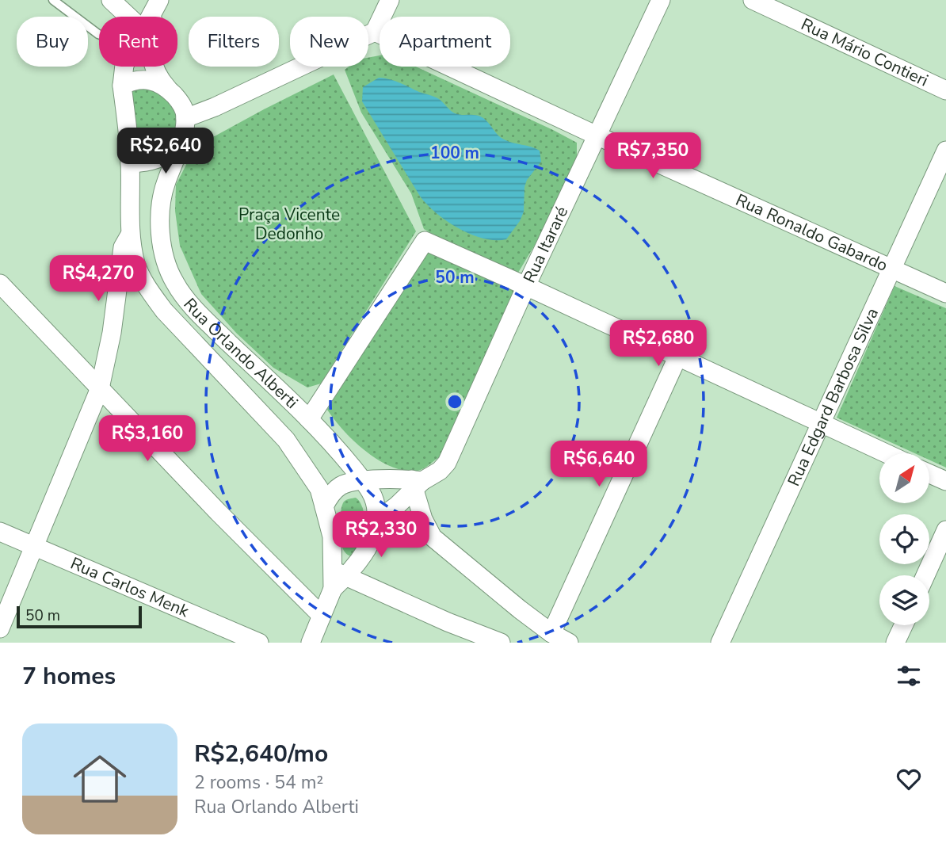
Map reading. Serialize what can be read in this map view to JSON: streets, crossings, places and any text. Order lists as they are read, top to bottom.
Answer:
{
  "streets": {
    "street": [
      "Rua Mário Contieri",
      "Rua Ronaldo Gabardo",
      "Rua Itararé",
      "Rua Orlando Alberti",
      "Rua Edgard Barbosa Silva",
      "Rua Carlos Menk"
    ]
  },
  "crossings": [
    ["Rua Ronaldo Gabardo", "Rua Itararé"],
    ["Rua Ronaldo Gabardo", "Rua Edgard Barbosa Silva"],
    ["Rua Itararé", "Rua Orlando Alberti"]
  ],
  "parks": ["Praça Vicente Dedonho"],
  "scale_bar": "50 m",
  "north": "top right",
  "page": {
    "chip": [
      "Buy",
      "Rent",
      "Filters",
      "New",
      "Apartment"
    ],
    "price": [
      "R$2,640",
      "R$7,350",
      "R$4,270",
      "R$2,680",
      "R$3,160",
      "R$6,640",
      "R$2,330"
    ],
    "scale": "50 m",
    "heading": "7 homes",
    "list": [
      {
        "name": "R$2,640/mo",
        "note": "2 rooms · 54 m² · Rua Orlando Alberti"
      }
    ]
  },
  "rings": ["100 m", "50 m"]
}
